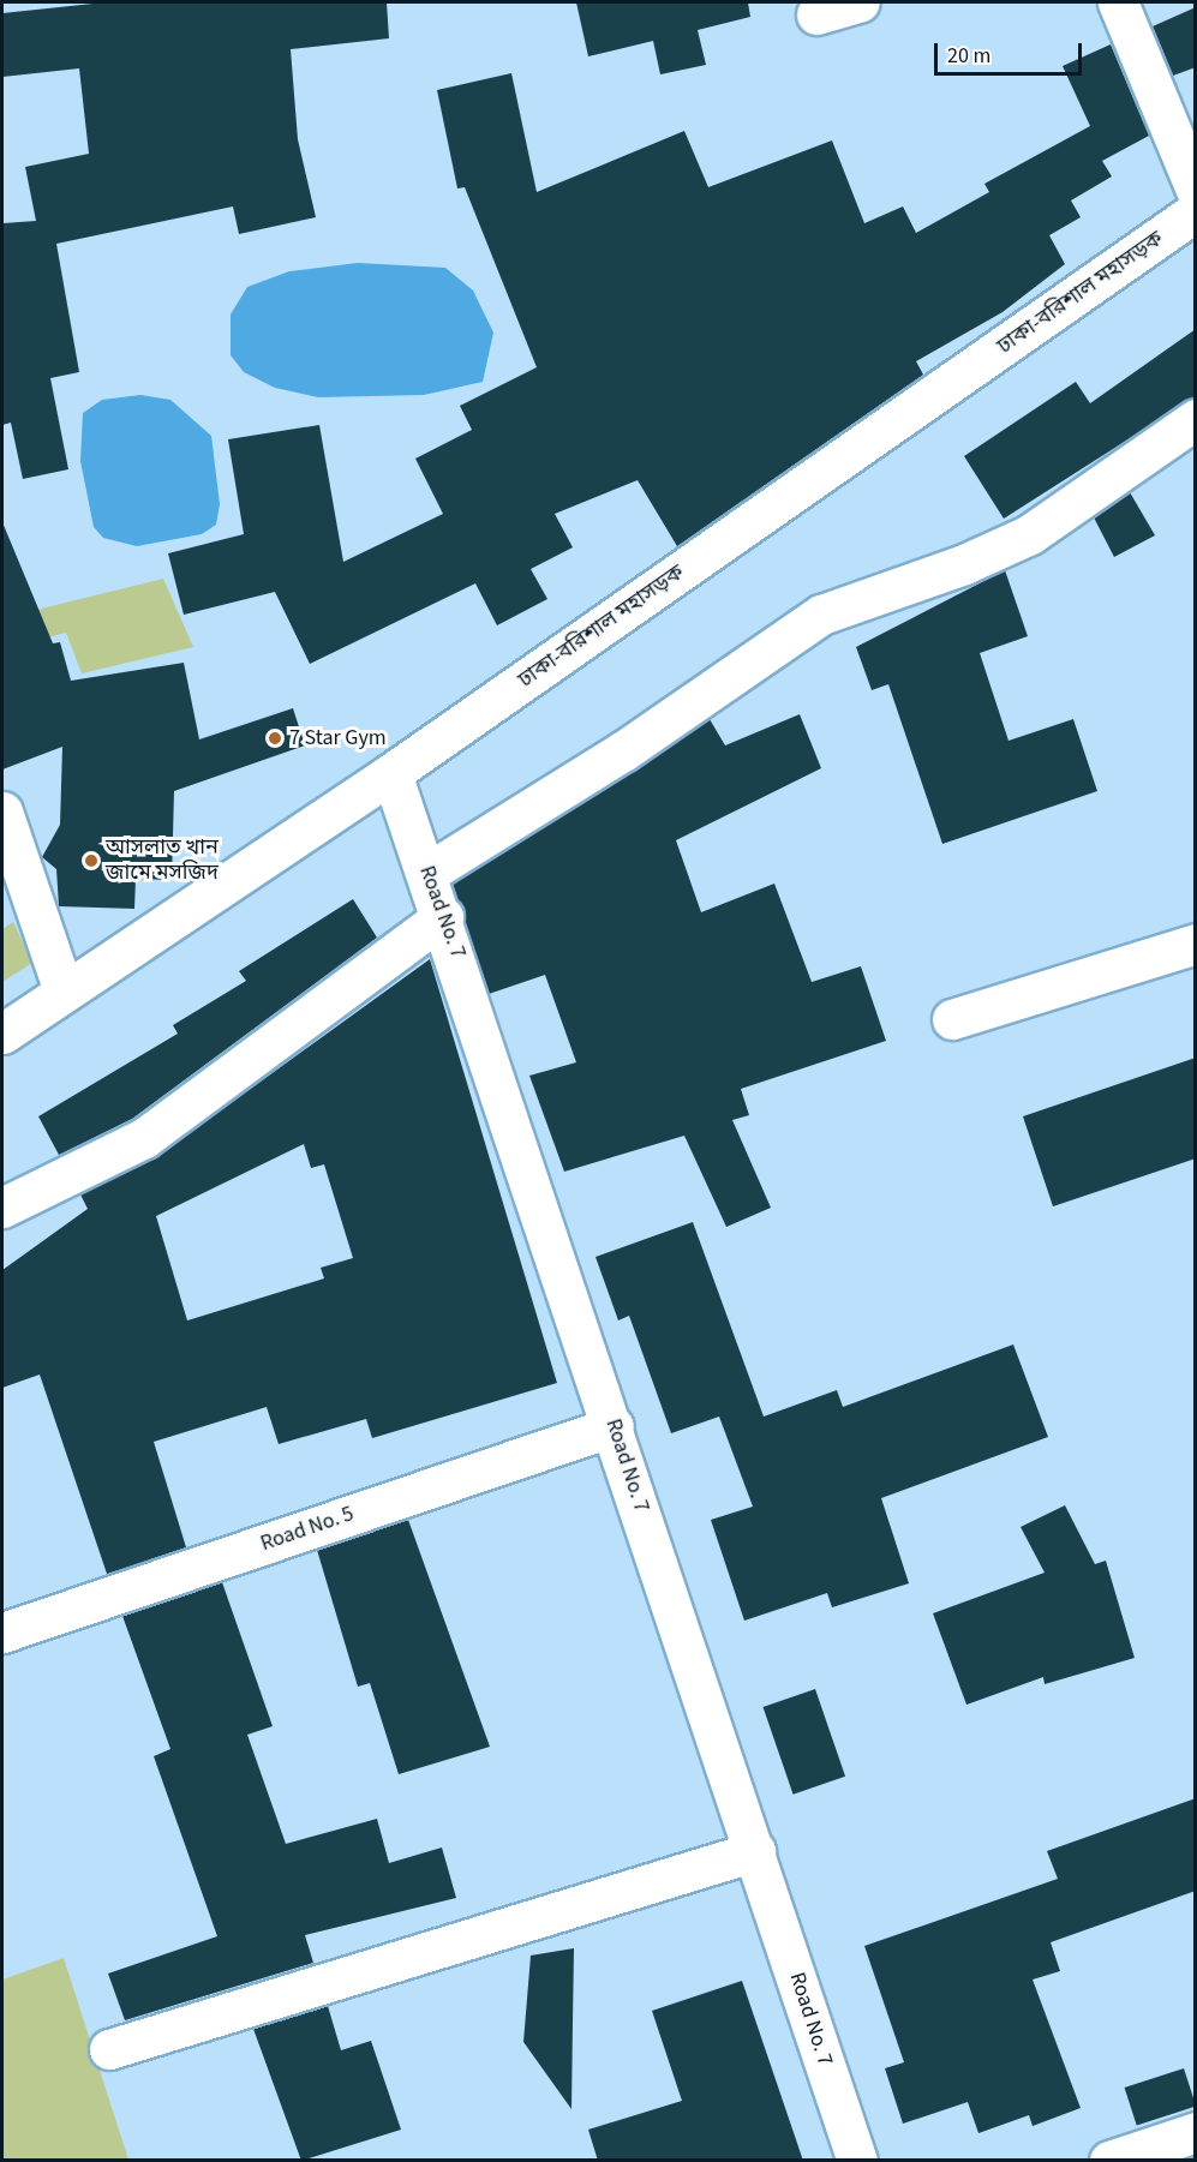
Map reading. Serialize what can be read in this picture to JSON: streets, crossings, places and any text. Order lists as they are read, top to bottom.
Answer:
{
  "streets": {
    "main road": ["ঢাকা-বরিশাল মহাসড়ক", "Road No. 7", "Road No. 5"]
  },
  "crossings": [
    ["ঢাকা-বরিশাল মহাসড়ক", "Road No. 7"],
    ["Road No. 7", "Road No. 5"]
  ],
  "places": ["7 Star Gym", "আসলাত খান জামে মসজিদ"],
  "scale_bar": "20 m"
}
